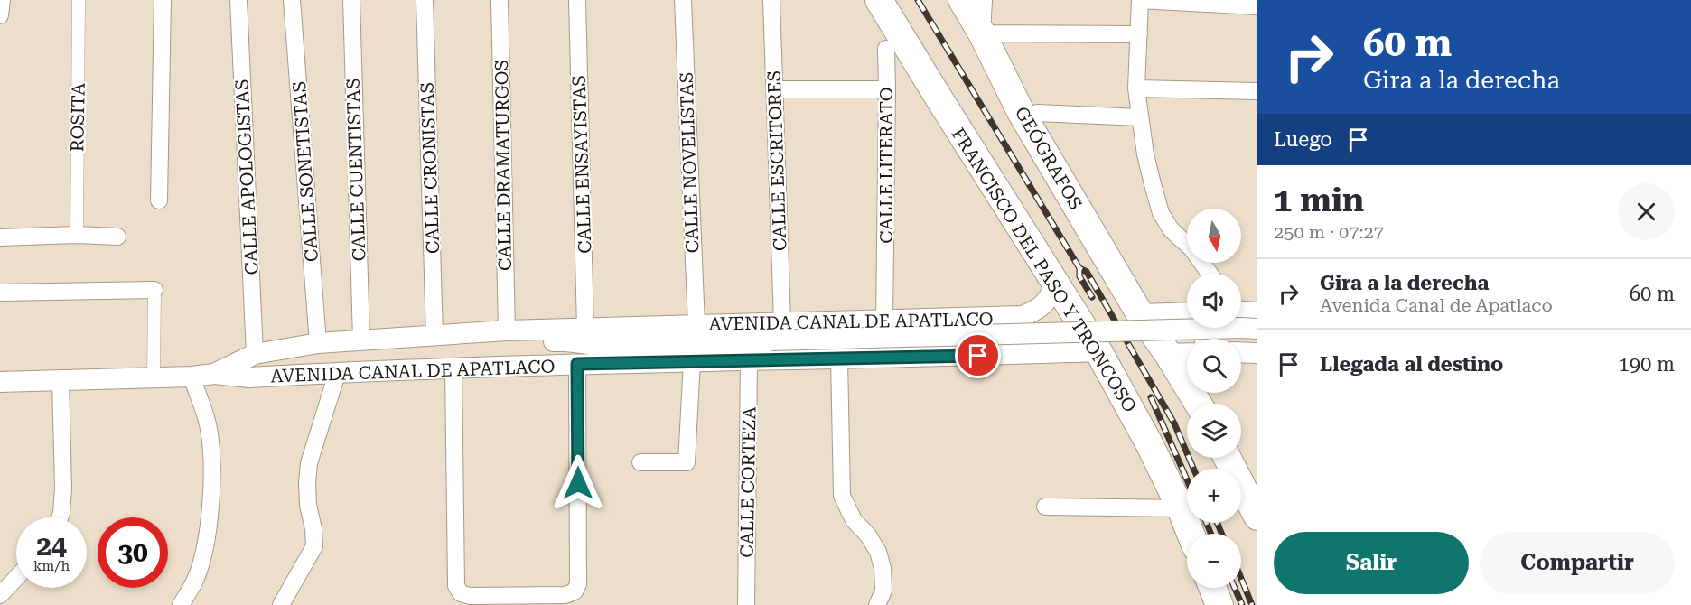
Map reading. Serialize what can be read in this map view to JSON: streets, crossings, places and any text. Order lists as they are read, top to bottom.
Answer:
{
  "streets": {
    "main road": ["GEÓGRAFOS", "FRANCISCO DEL PASO Y TRONCOSO"],
    "street": [
      "ROSITA",
      "CALLE ESCRITORES",
      "CALLE NOVELISTAS",
      "CALLE ENSAYISTAS",
      "CALLE DRAMATURGOS",
      "CALLE LITERATO",
      "CALLE CRONISTAS",
      "CALLE CUENTISTAS",
      "CALLE SONETISTAS",
      "CALLE APOLOGISTAS",
      "AVENIDA CANAL DE APATLACO",
      "CALLE CORTEZA"
    ]
  },
  "crossings": [
    ["CALLE ESCRITORES", "AVENIDA CANAL DE APATLACO"],
    ["CALLE NOVELISTAS", "AVENIDA CANAL DE APATLACO"],
    ["CALLE ENSAYISTAS", "AVENIDA CANAL DE APATLACO"],
    ["CALLE DRAMATURGOS", "AVENIDA CANAL DE APATLACO"],
    ["CALLE LITERATO", "FRANCISCO DEL PASO Y TRONCOSO"],
    ["CALLE LITERATO", "AVENIDA CANAL DE APATLACO"],
    ["CALLE CRONISTAS", "AVENIDA CANAL DE APATLACO"],
    ["CALLE CUENTISTAS", "AVENIDA CANAL DE APATLACO"],
    ["CALLE SONETISTAS", "AVENIDA CANAL DE APATLACO"],
    ["CALLE APOLOGISTAS", "AVENIDA CANAL DE APATLACO"],
    ["FRANCISCO DEL PASO Y TRONCOSO", "AVENIDA CANAL DE APATLACO"],
    ["AVENIDA CANAL DE APATLACO", "CALLE CORTEZA"]
  ],
  "north": "bottom",
  "page": {
    "turn": ["60 m", "Gira a la derecha"],
    "then": "Luego",
    "heading": ["1 min", "250 m · 07:27"],
    "map_buttons": ["+", "−"],
    "list": [
      {
        "name": "Gira a la derecha",
        "note": "Avenida Canal de Apatlaco",
        "value": "60 m"
      },
      {
        "name": "Llegada al destino",
        "value": "190 m"
      }
    ],
    "speed": "24 km/h",
    "limit": "30",
    "buttons": ["Salir", "Compartir"]
  }
}
